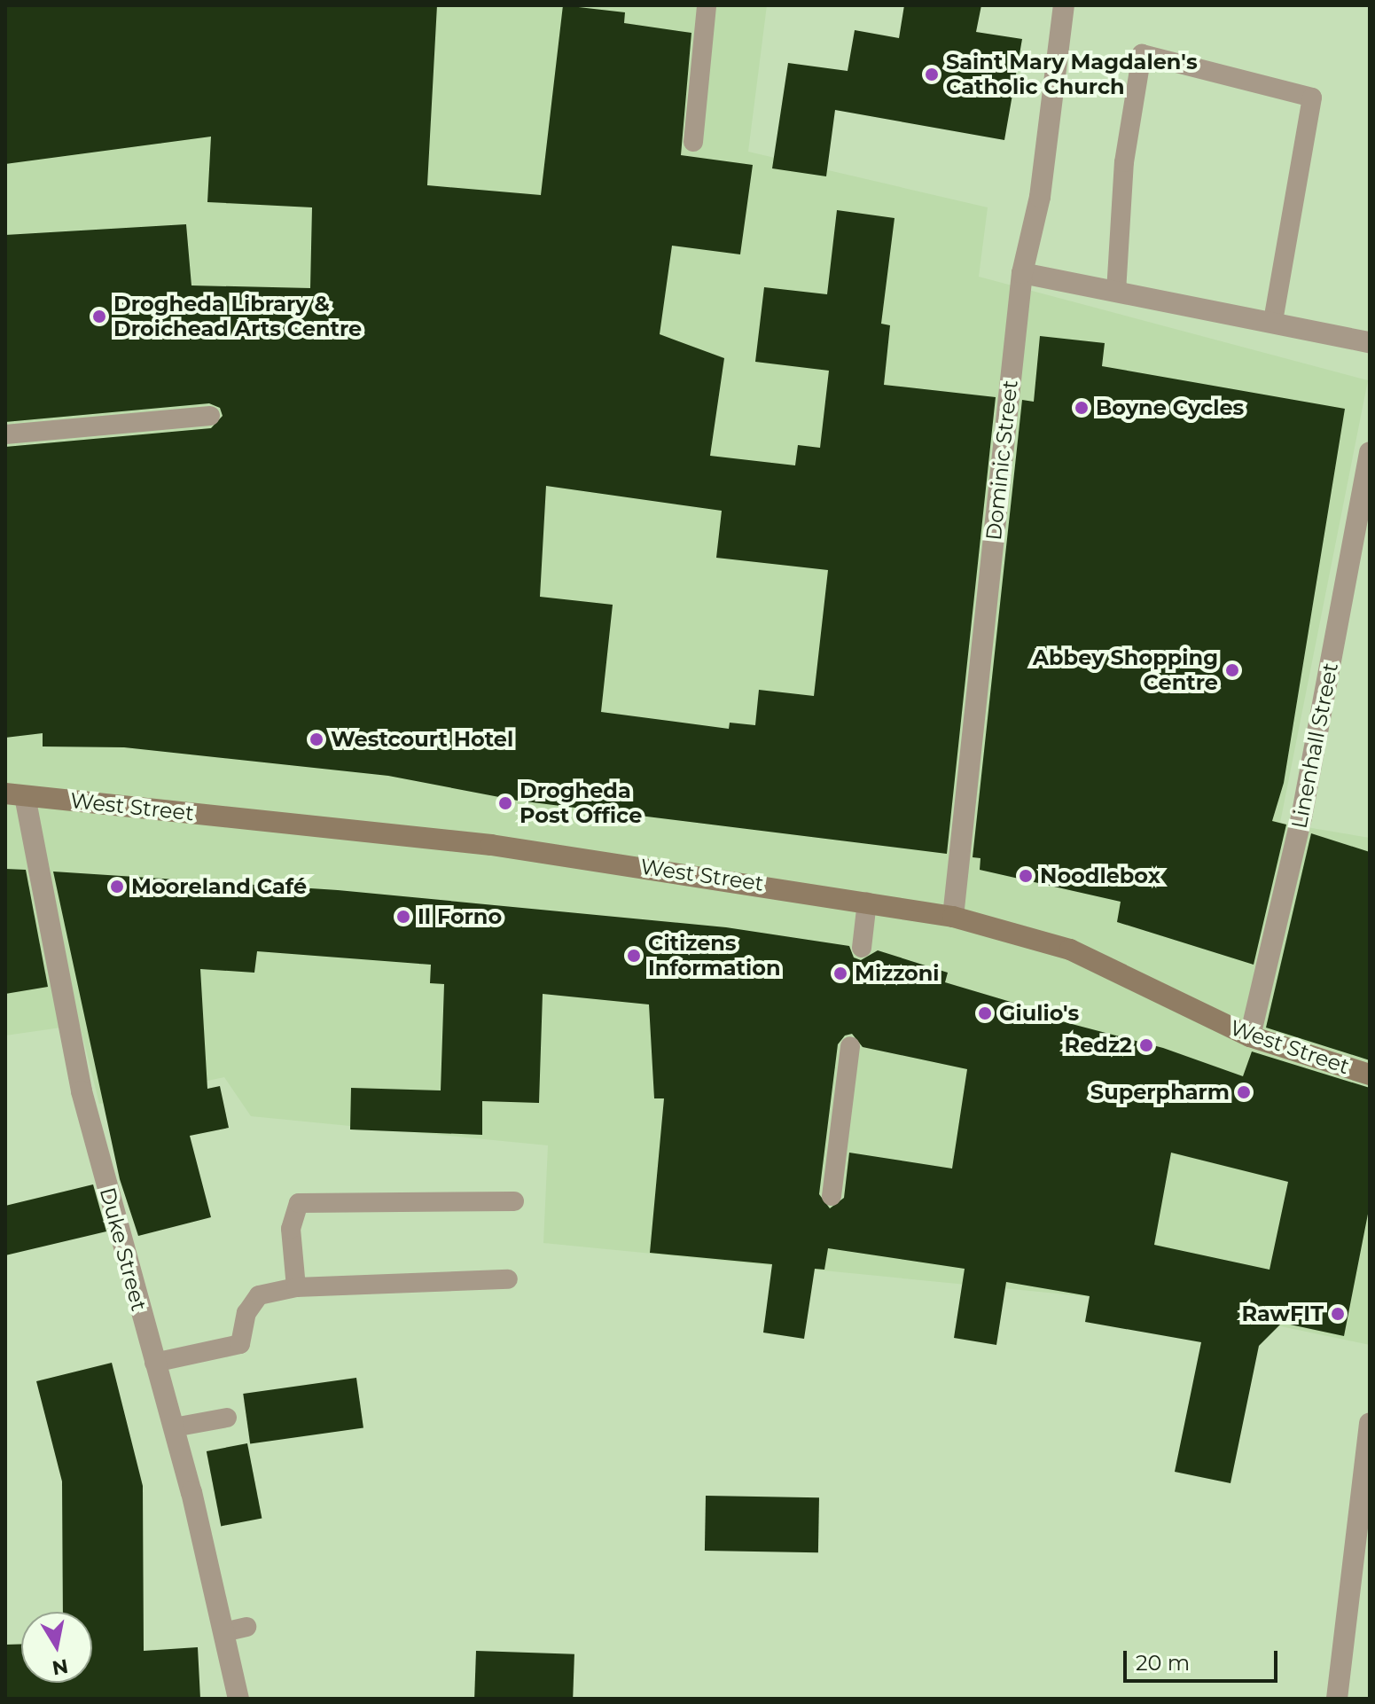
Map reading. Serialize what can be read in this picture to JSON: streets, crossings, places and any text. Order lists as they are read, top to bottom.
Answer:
{
  "streets": {
    "main road": ["West Street"],
    "street": ["Dominic Street", "Linenhall Street", "Duke Street"]
  },
  "crossings": [
    ["Dominic Street", "West Street"],
    ["Linenhall Street", "West Street"],
    ["West Street", "Duke Street"]
  ],
  "places": [
    "Saint Mary Magdalen's Catholic Church",
    "Drogheda Library & Droichead Arts Centre",
    "Boyne Cycles",
    "Abbey Shopping Centre",
    "Westcourt Hotel",
    "Drogheda Post Office",
    "Noodlebox",
    "Mooreland Café",
    "Il Forno",
    "Citizens Information",
    "Mizzoni",
    "Giulio's",
    "Redz2",
    "Superpharm",
    "RawFIT"
  ],
  "scale_bar": "20 m",
  "north": "bottom"
}
